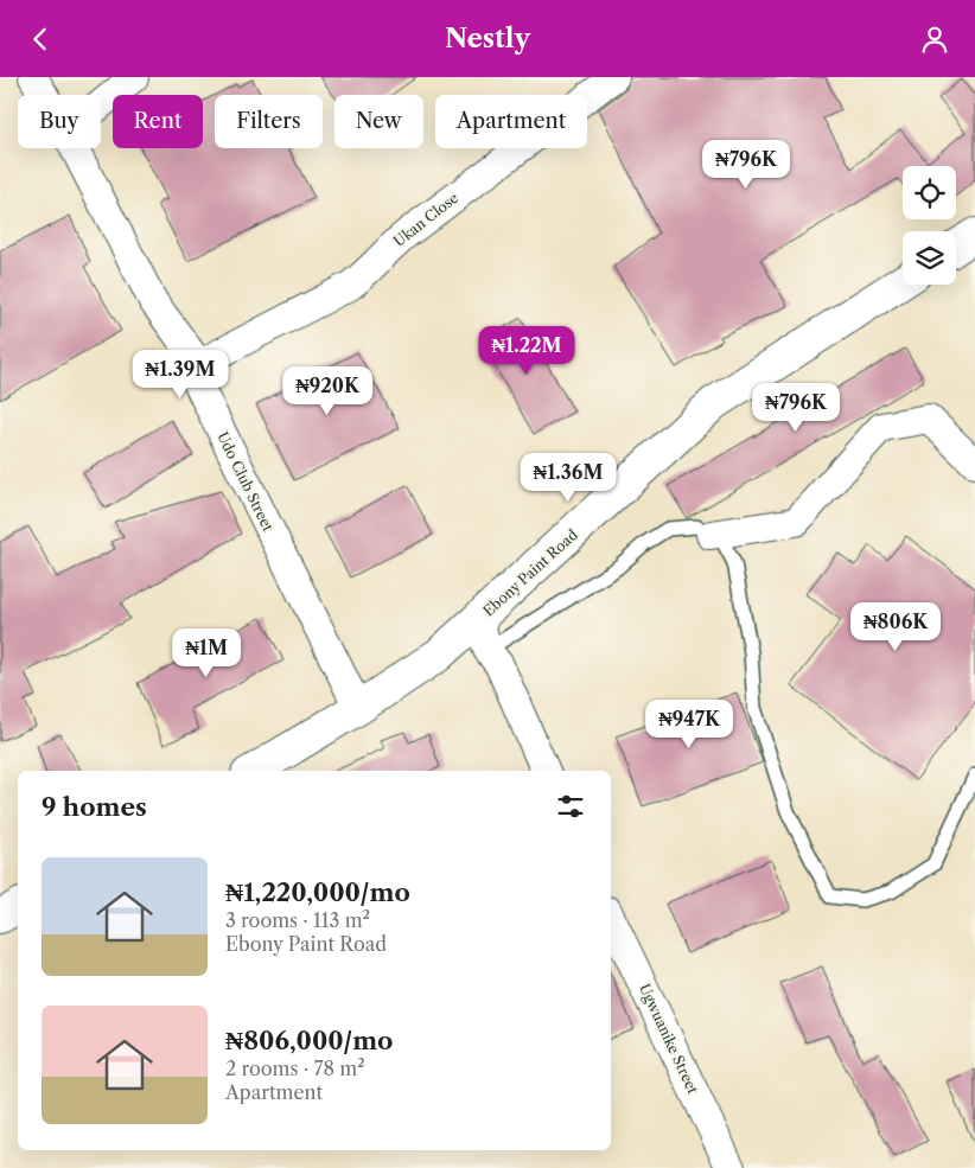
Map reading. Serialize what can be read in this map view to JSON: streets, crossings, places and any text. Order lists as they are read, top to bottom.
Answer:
{
  "streets": {
    "street": [
      "Ukan Close",
      "Udo Club Street",
      "Ebony Paint Road",
      "Ugwuanike Street"
    ]
  },
  "crossings": [
    ["Ukan Close", "Udo Club Street"],
    ["Udo Club Street", "Ebony Paint Road"]
  ],
  "page": {
    "header": "Nestly",
    "chip": [
      "Buy",
      "Rent",
      "Filters",
      "New",
      "Apartment"
    ],
    "price": [
      "₦796K",
      "₦1.22M",
      "₦1.39M",
      "₦920K",
      "₦796K",
      "₦1.36M",
      "₦806K",
      "₦1M",
      "₦947K"
    ],
    "heading": "9 homes",
    "list": [
      {
        "name": "₦1,220,000/mo",
        "note": "3 rooms · 113 m² · Ebony Paint Road"
      },
      {
        "name": "₦806,000/mo",
        "note": "2 rooms · 78 m² · Apartment"
      }
    ]
  }
}
